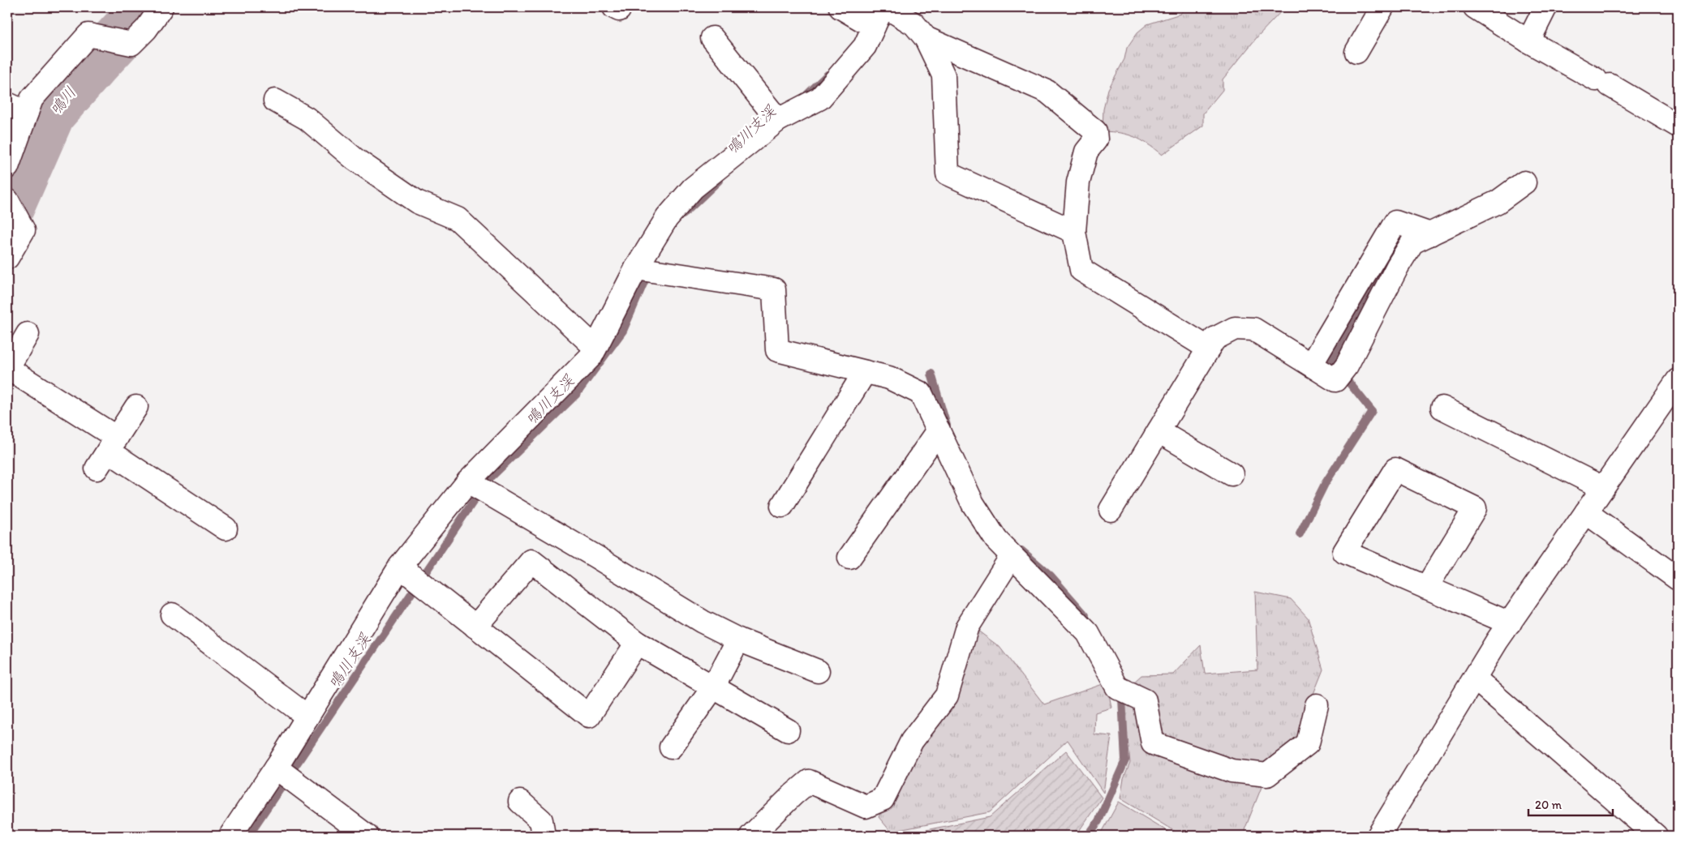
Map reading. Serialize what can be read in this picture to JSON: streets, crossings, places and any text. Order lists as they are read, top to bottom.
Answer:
{
  "water": ["鳴川", "鳴川支渓"],
  "scale_bar": "20 m"
}
